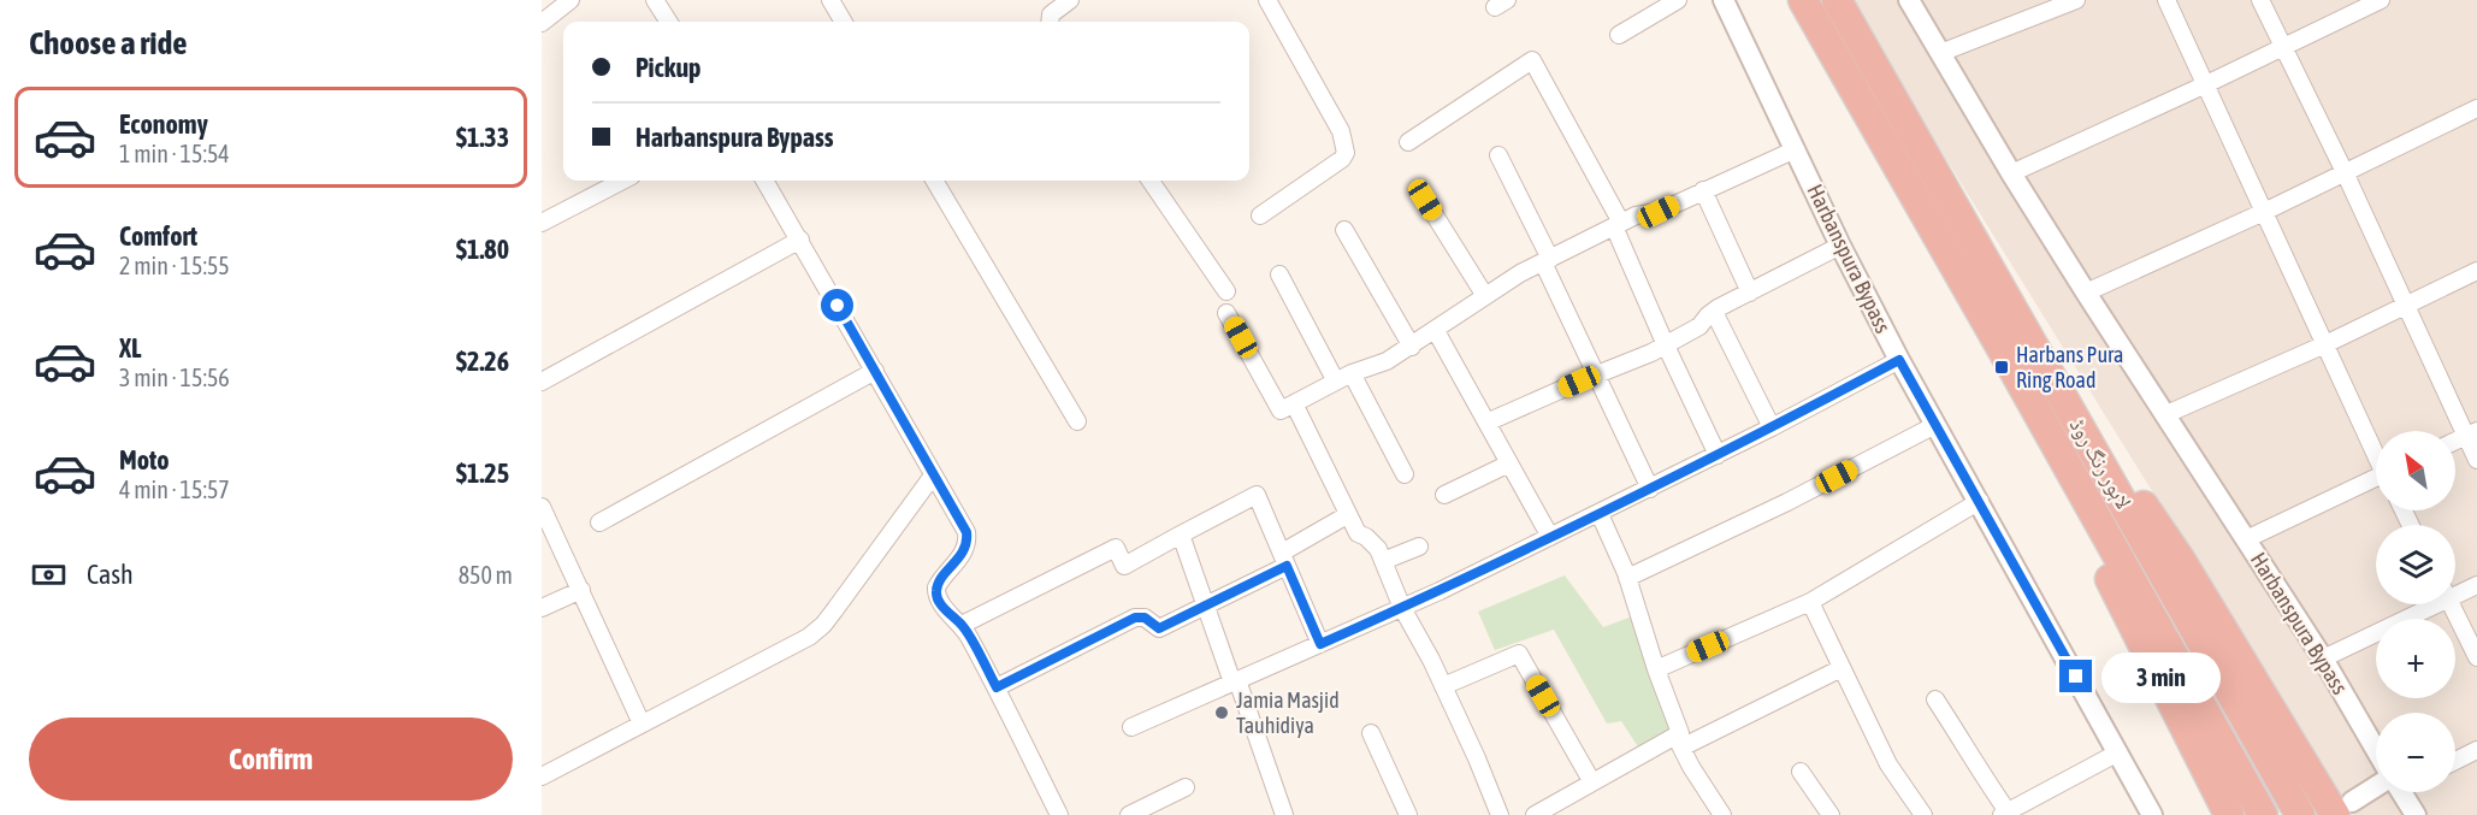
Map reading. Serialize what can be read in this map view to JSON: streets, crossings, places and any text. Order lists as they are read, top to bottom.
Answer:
{
  "streets": {
    "highway": ["لاہور رنگ روڈ"],
    "street": ["Harbanspura Bypass"]
  },
  "places": {
    "transit": ["Harbans Pura Ring Road"],
    "other": ["Jamia Masjid Tauhidiya"]
  },
  "north": "top left",
  "page": {
    "heading": "Choose a ride",
    "banner": ["Pickup", "Harbanspura Bypass"],
    "list": [
      {
        "name": "Economy",
        "note": "1 min · 15:54",
        "value": "$1.33"
      },
      {
        "name": "Comfort",
        "note": "2 min · 15:55",
        "value": "$1.80"
      },
      {
        "name": "XL",
        "note": "3 min · 15:56",
        "value": "$2.26"
      },
      {
        "name": "Moto",
        "note": "4 min · 15:57",
        "value": "$1.25"
      }
    ],
    "map_buttons": ["+", "−"],
    "pay": ["Cash", "850 m"],
    "bubble": "3 min",
    "buttons": "Confirm"
  }
}
